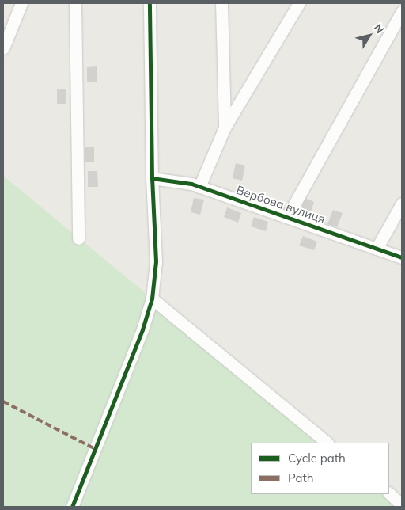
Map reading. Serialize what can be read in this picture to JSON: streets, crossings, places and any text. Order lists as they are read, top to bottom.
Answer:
{
  "streets": {
    "street": ["Вербова вулиця"]
  },
  "legend": ["Cycle path", "Path"],
  "north": "top right"
}
